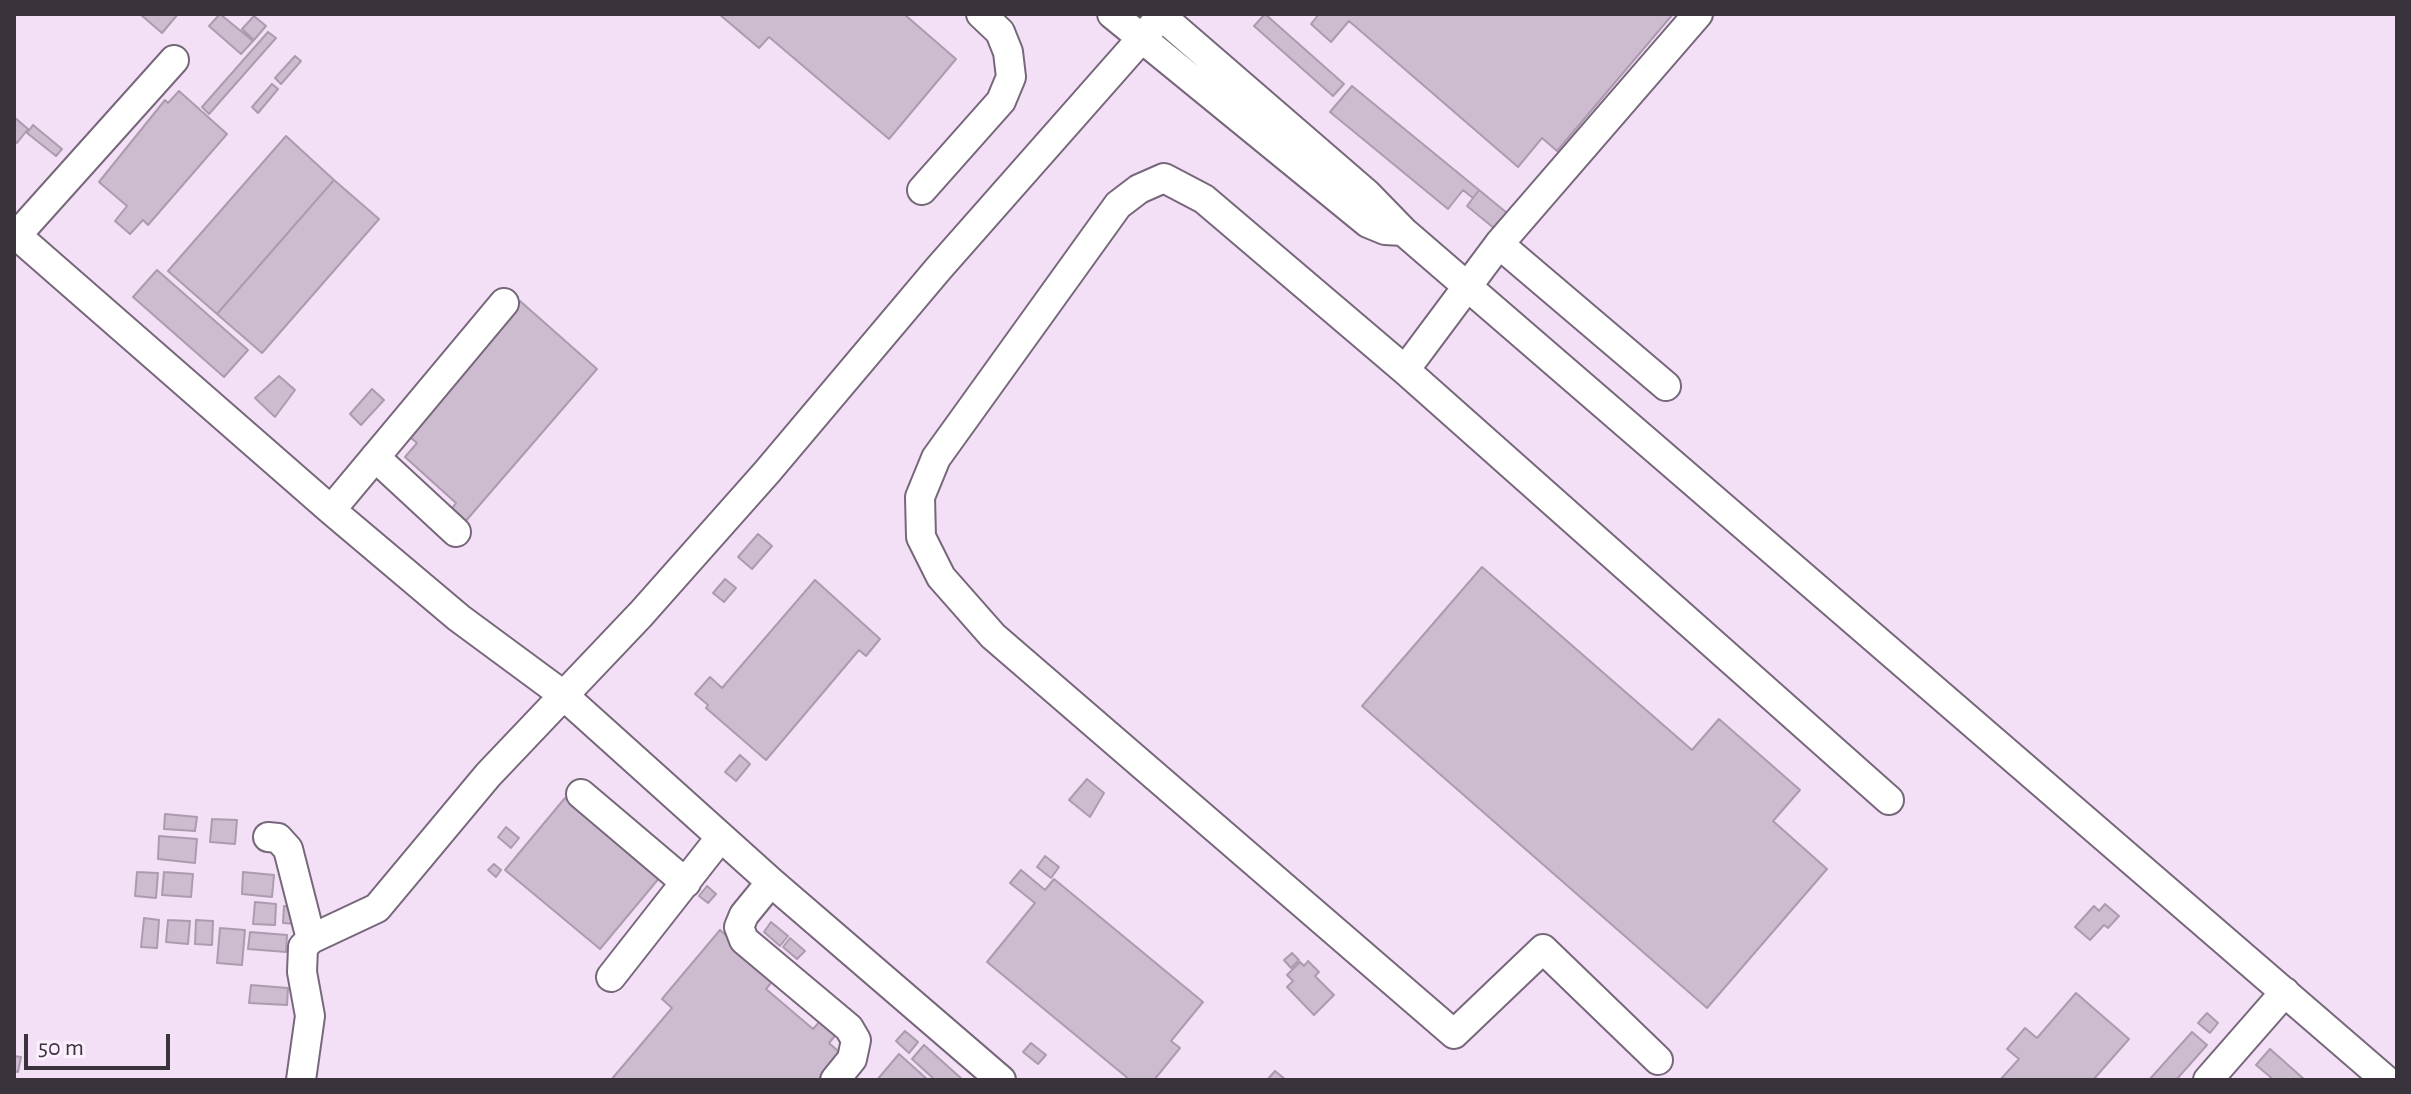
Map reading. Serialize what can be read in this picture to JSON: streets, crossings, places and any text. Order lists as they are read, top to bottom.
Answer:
{
  "scale_bar": "50 m"
}
